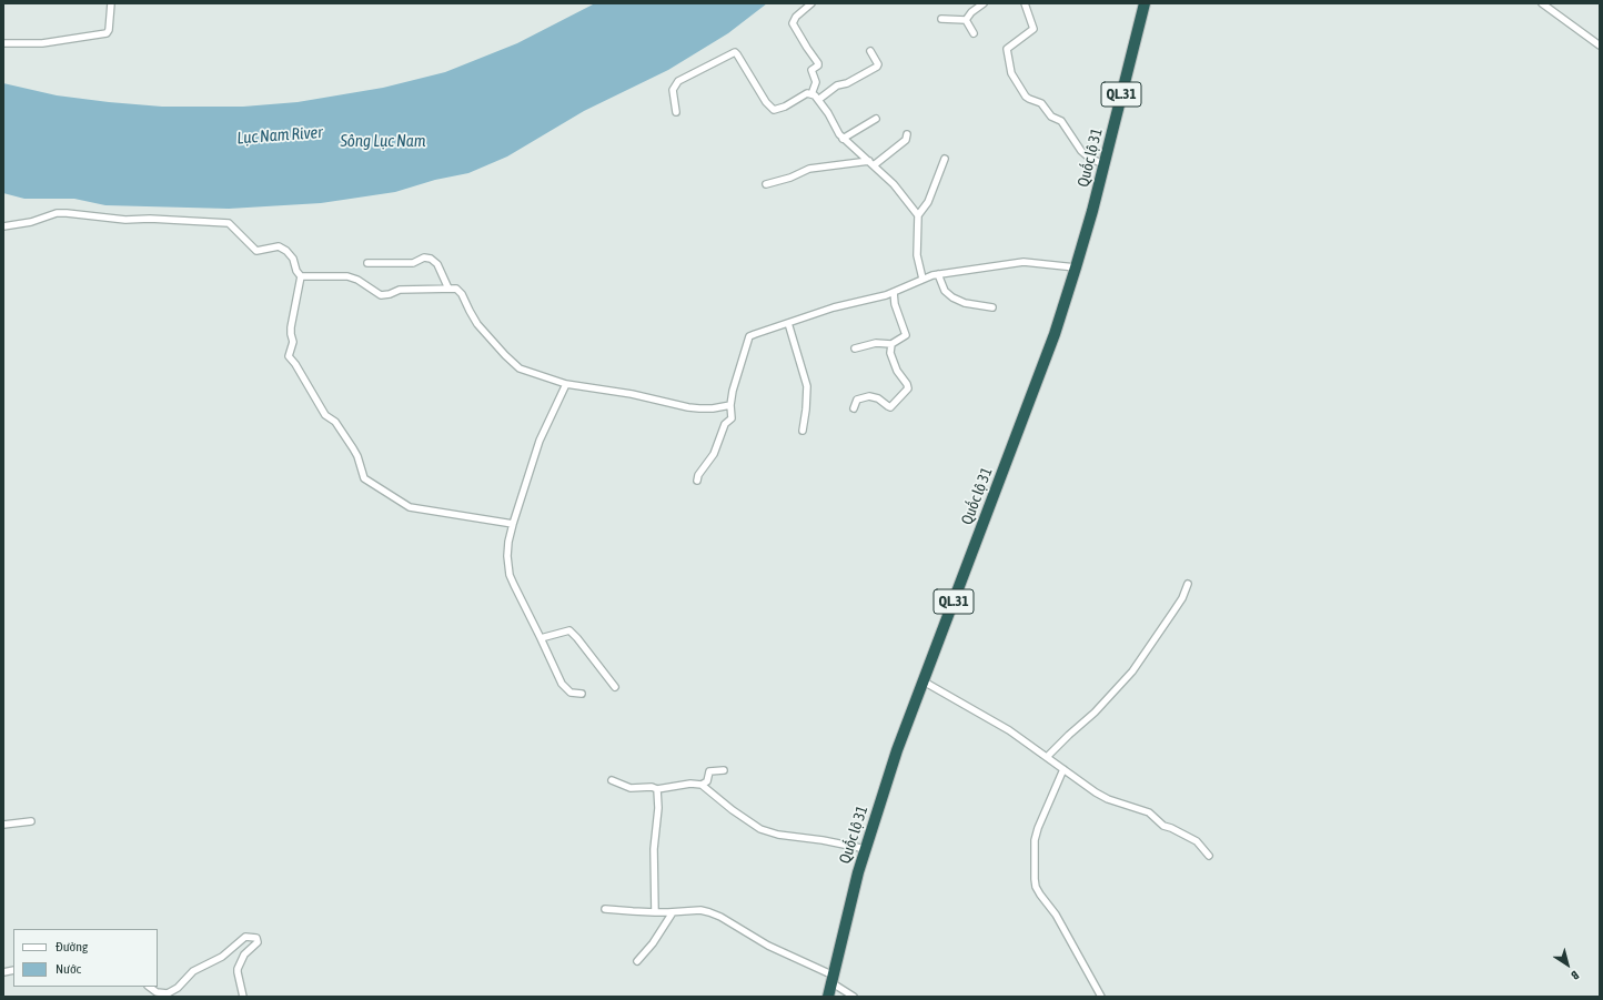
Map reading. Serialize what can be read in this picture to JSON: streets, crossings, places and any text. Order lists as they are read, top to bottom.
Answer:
{
  "streets": {
    "highway": ["QL.31", "Quốc lộ 31"]
  },
  "water": ["Lục Nam River", "Sông Lục Nam"],
  "legend": ["Đường", "Nước"],
  "north": "bottom right"
}
